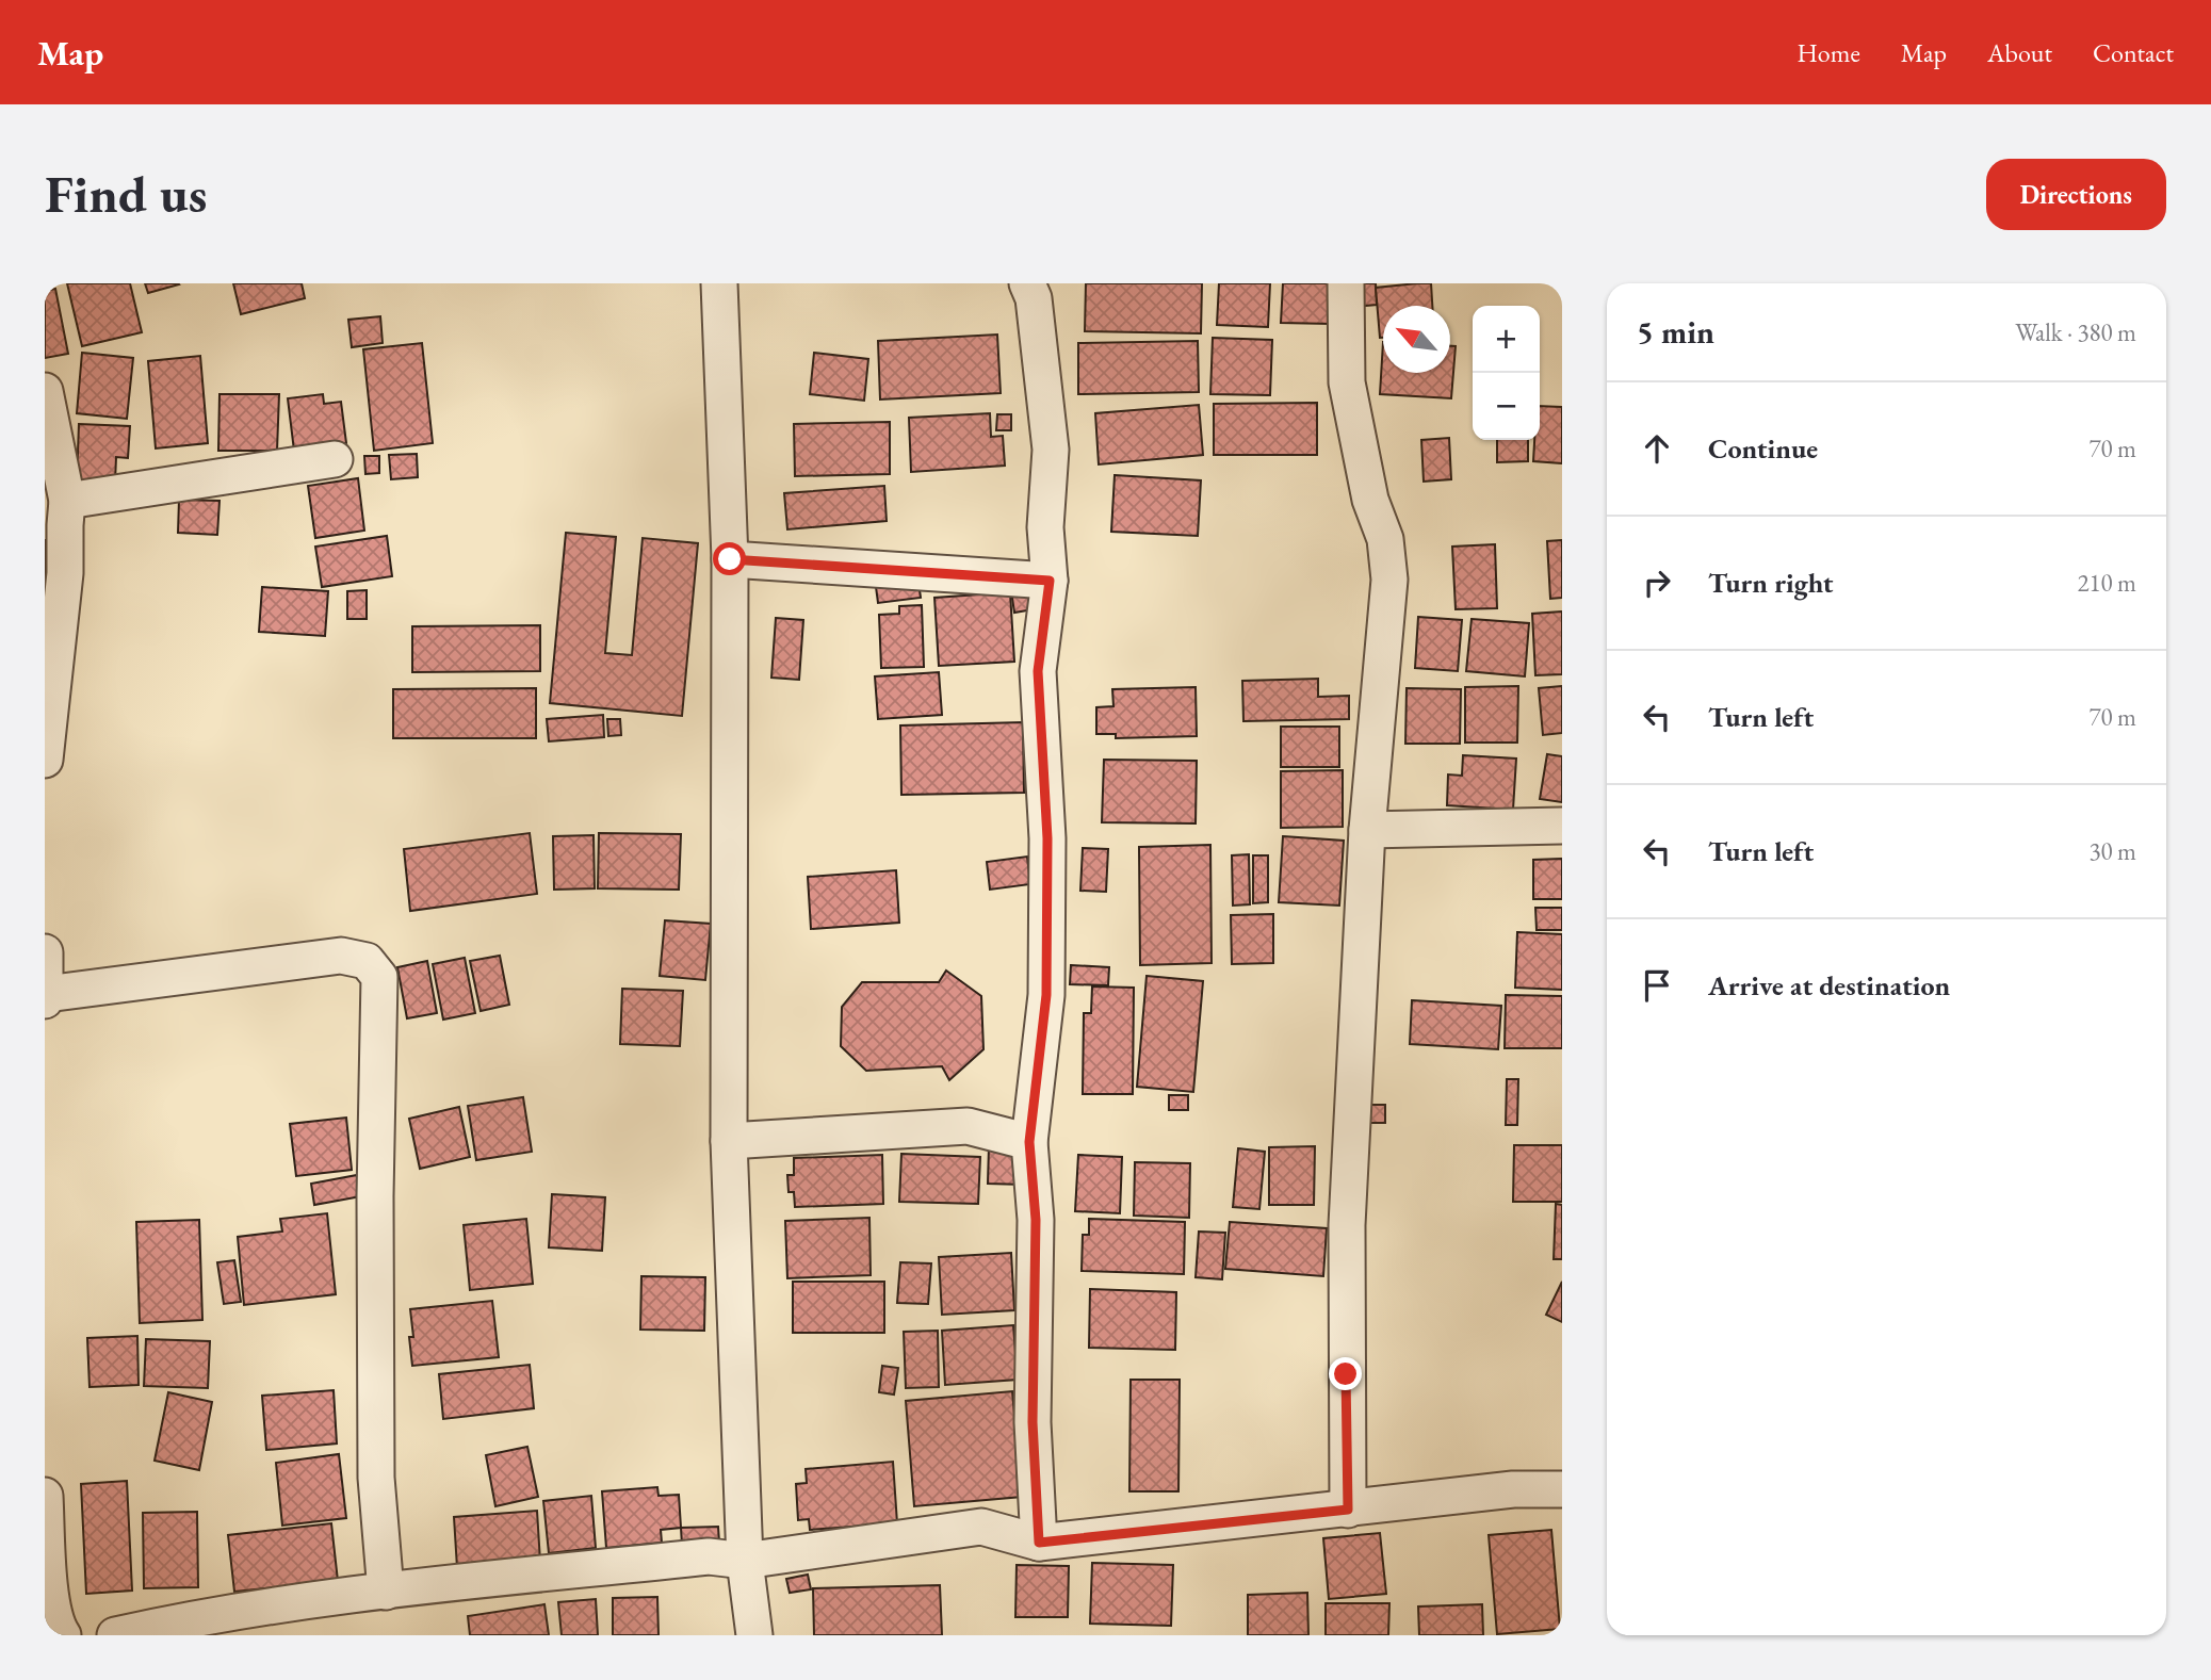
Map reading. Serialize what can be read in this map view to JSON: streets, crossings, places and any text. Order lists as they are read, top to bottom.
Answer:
{
  "north": "top left",
  "page": {
    "header": "Map",
    "nav": [
      "Home",
      "Map",
      "About",
      "Contact"
    ],
    "buttons": "Directions",
    "title": "Find us",
    "heading": ["5 min", "Walk · 380 m"],
    "map_buttons": ["+", "−"],
    "list": [
      ["Continue", "70 m"],
      ["Turn right", "210 m"],
      ["Turn left", "70 m"],
      ["Turn left", "30 m"],
      "Arrive at destination"
    ]
  }
}
